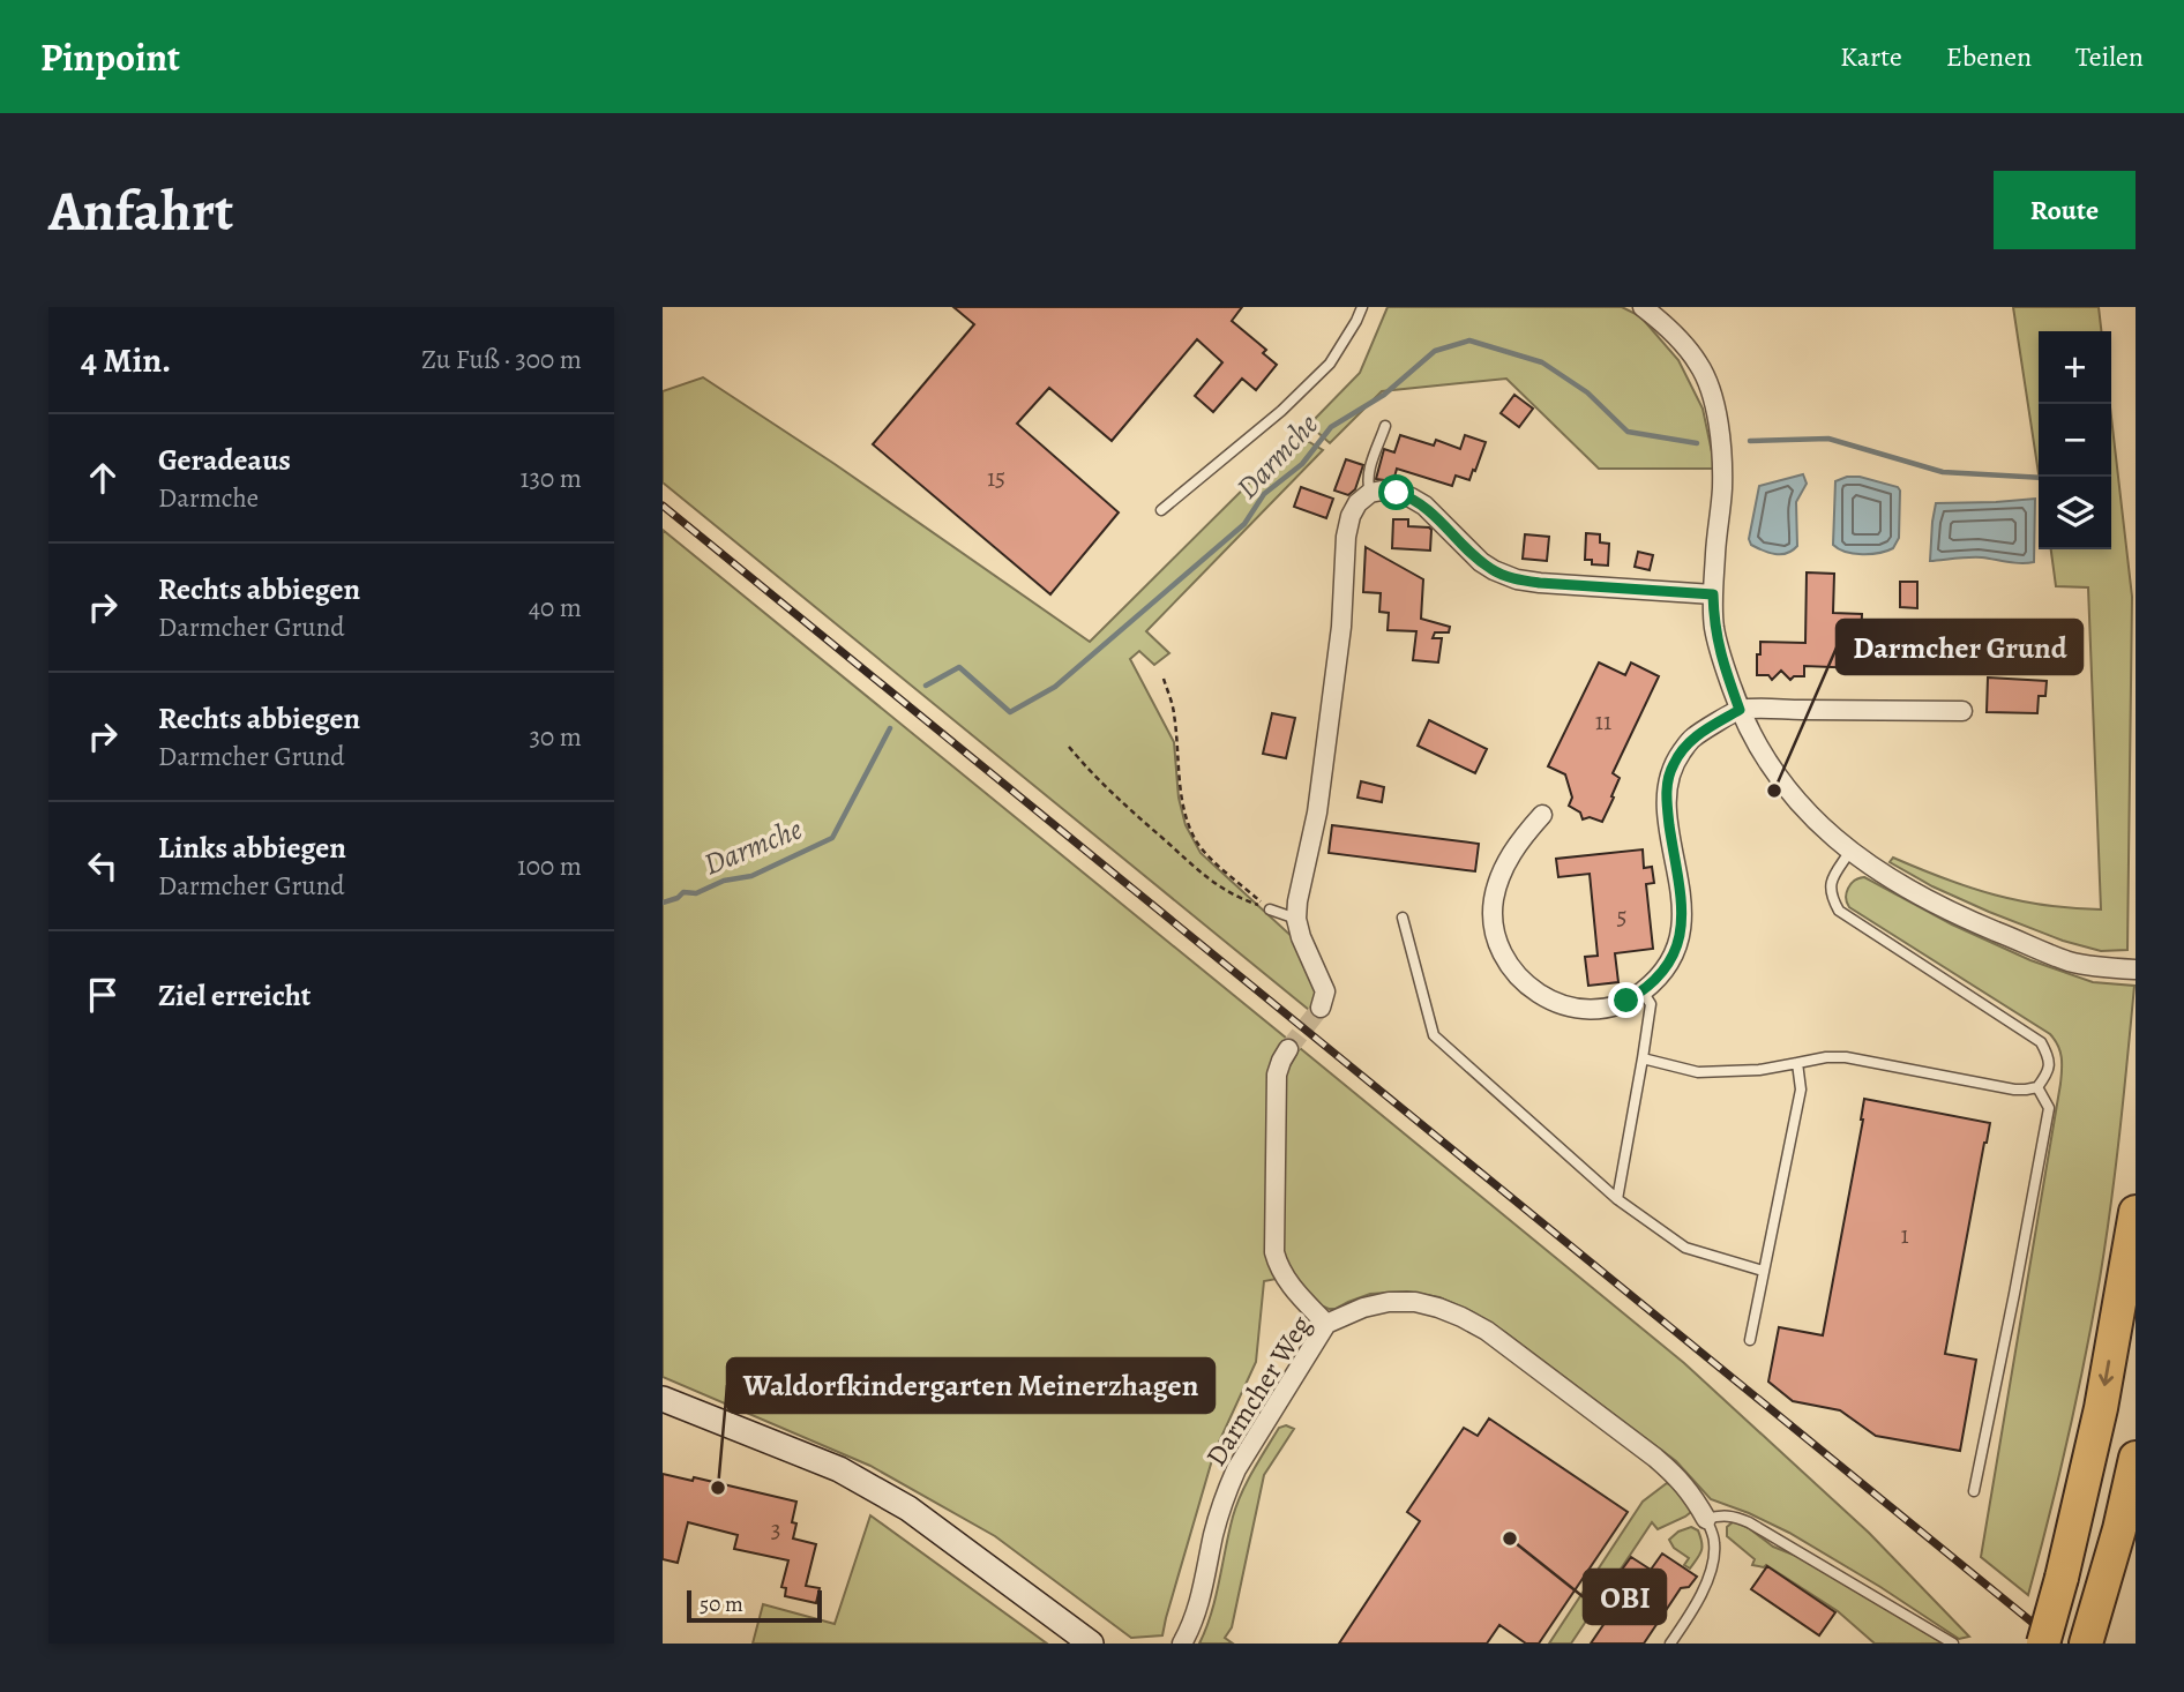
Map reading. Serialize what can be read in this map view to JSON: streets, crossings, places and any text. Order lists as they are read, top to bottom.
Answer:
{
  "streets": {
    "street": ["Darmcher Weg"]
  },
  "water": ["Darmche"],
  "places": ["Darmcher Grund", "Waldorfkindergarten Meinerzhagen", "OBI"],
  "house_numbers": [
    "15",
    "11",
    "5",
    "1",
    "3"
  ],
  "scale_bar": "50 m",
  "page": {
    "header": "Pinpoint",
    "nav": ["Karte", "Ebenen", "Teilen"],
    "buttons": "Route",
    "title": "Anfahrt",
    "heading": ["4 Min.", "Zu Fuß · 300 m"],
    "map_buttons": ["+", "−"],
    "list": [
      ["Geradeaus", "Darmche", "130 m"],
      ["Rechts abbiegen", "Darmcher Grund", "40 m"],
      ["Rechts abbiegen", "Darmcher Grund", "30 m"],
      ["Links abbiegen", "Darmcher Grund", "100 m"],
      "Ziel erreicht"
    ],
    "scale": "50 m"
  }
}
